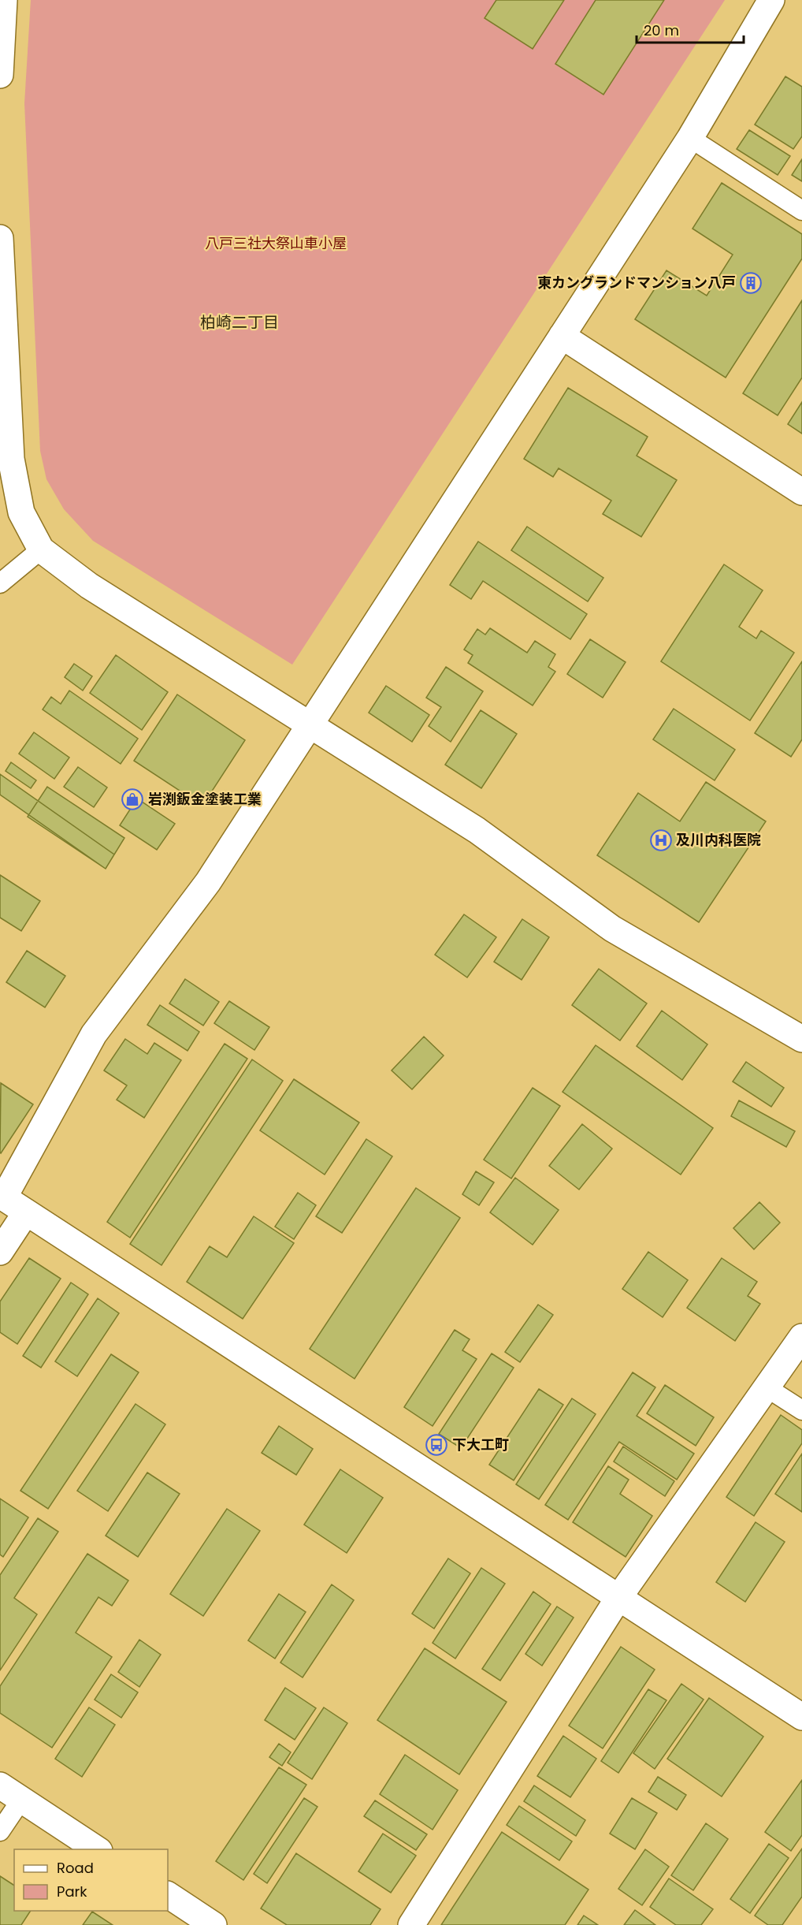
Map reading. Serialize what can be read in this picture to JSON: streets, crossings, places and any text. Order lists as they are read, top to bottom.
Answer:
{
  "districts": ["柏崎二丁目"],
  "parks": ["八戸三社大祭山車小屋"],
  "places": {
    "building": ["東カングランドマンション八戸"],
    "shop": ["岩渕鈑金塗装工業"],
    "hospital": ["及川内科医院"],
    "bus stop": ["下大工町"]
  },
  "legend": ["Road", "Park"],
  "scale_bar": "20 m"
}
